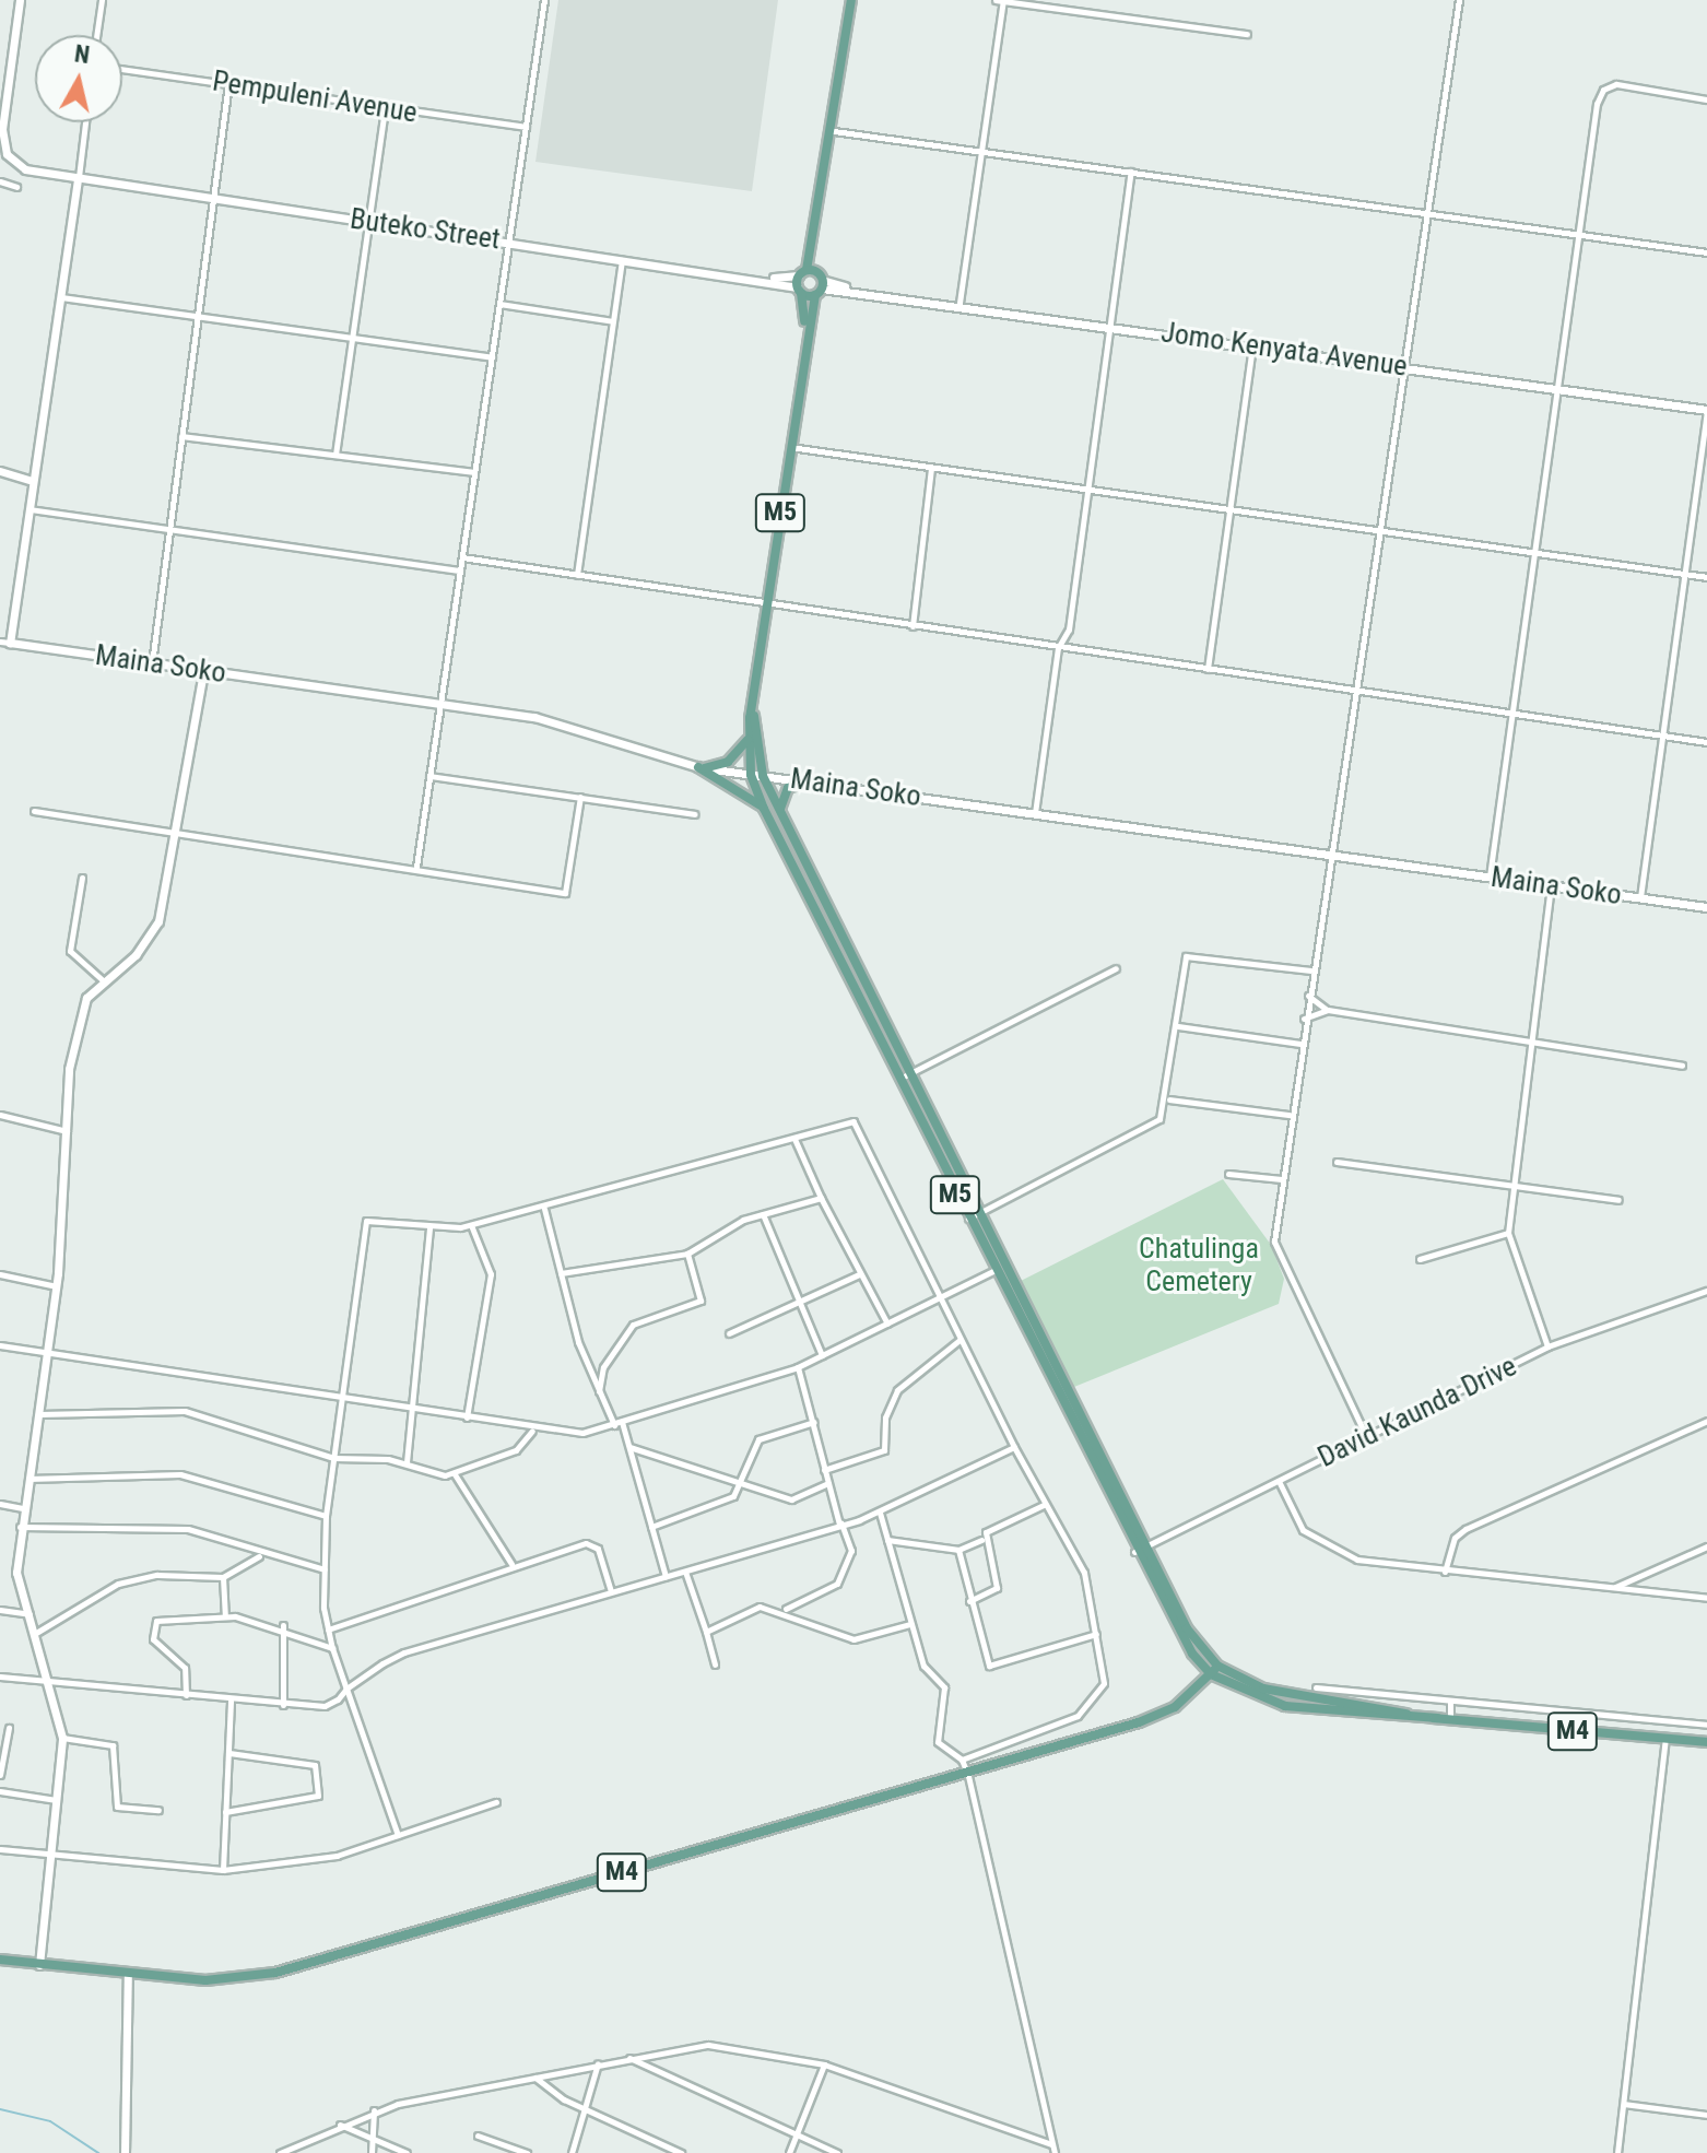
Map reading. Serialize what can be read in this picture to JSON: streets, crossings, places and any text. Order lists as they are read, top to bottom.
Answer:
{
  "streets": {
    "main road": ["M5", "M4"],
    "street": [
      "Pempuleni Avenue",
      "Buteko Street",
      "Jomo Kenyata Avenue",
      "Maina Soko",
      "David Kaunda Drive"
    ]
  },
  "crossings": [
    ["Buteko Street", "Jomo Kenyata Avenue"],
    ["Buteko Street", "M5"],
    ["Jomo Kenyata Avenue", "M5"],
    ["M5", "Maina Soko"],
    ["M5", "David Kaunda Drive"],
    ["M5", "M4"]
  ],
  "parks": ["Chatulinga Cemetery"],
  "north": "top"
}
